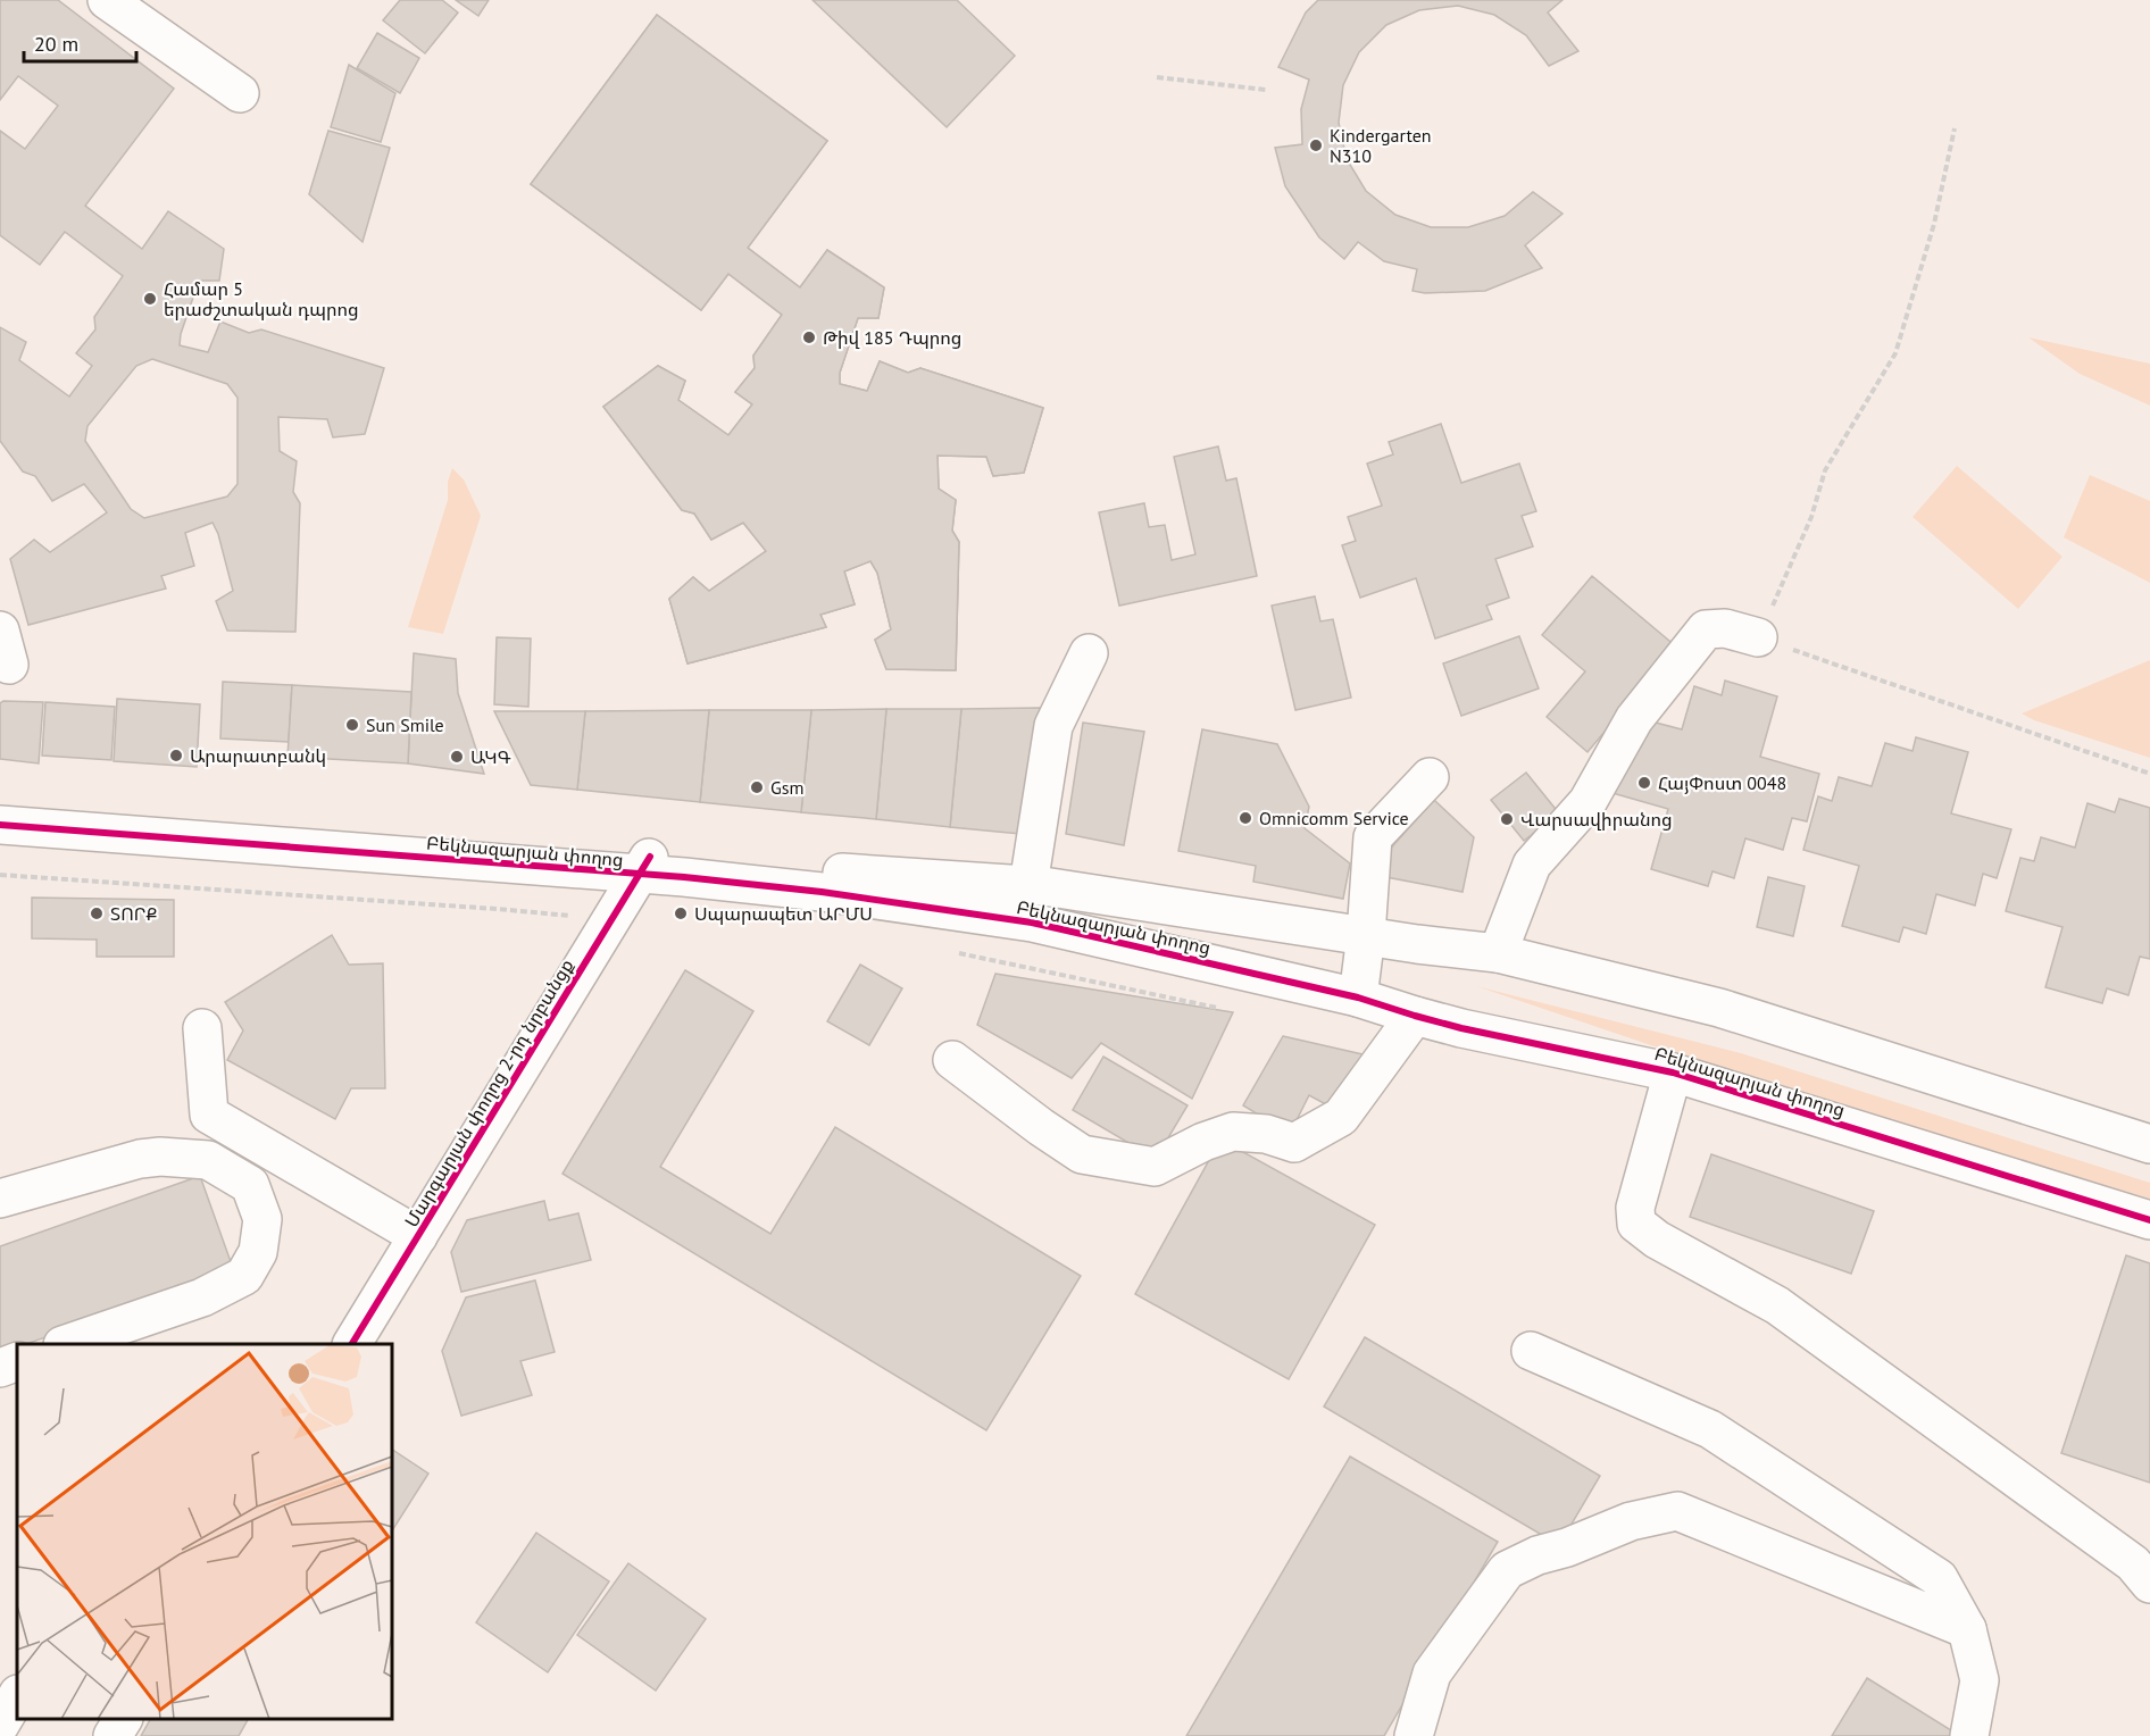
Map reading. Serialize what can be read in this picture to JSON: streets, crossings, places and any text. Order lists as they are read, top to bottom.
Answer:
{
  "streets": {
    "street": ["Բեկնազարյան փողոց", "Մարգարյան փողոց 2-րդ նրբանցք"]
  },
  "crossings": [
    ["Բեկնազարյան փողոց", "Մարգարյան փողոց 2-րդ նրբանցք"]
  ],
  "places": [
    "Kindergarten N310",
    "Համար 5 երաժշտական դպրոց",
    "Թիվ 185 Դպրոց",
    "Sun Smile",
    "Արարատբանկ",
    "ԱԿԳ",
    "ՀայՓոստ 0048",
    "Gsm",
    "Omnicomm Service",
    "Վարսավիրանոց",
    "ՏՈՐՔ",
    "Սպարապետ ԱՐՄՍ"
  ],
  "scale_bar": "20 m"
}
